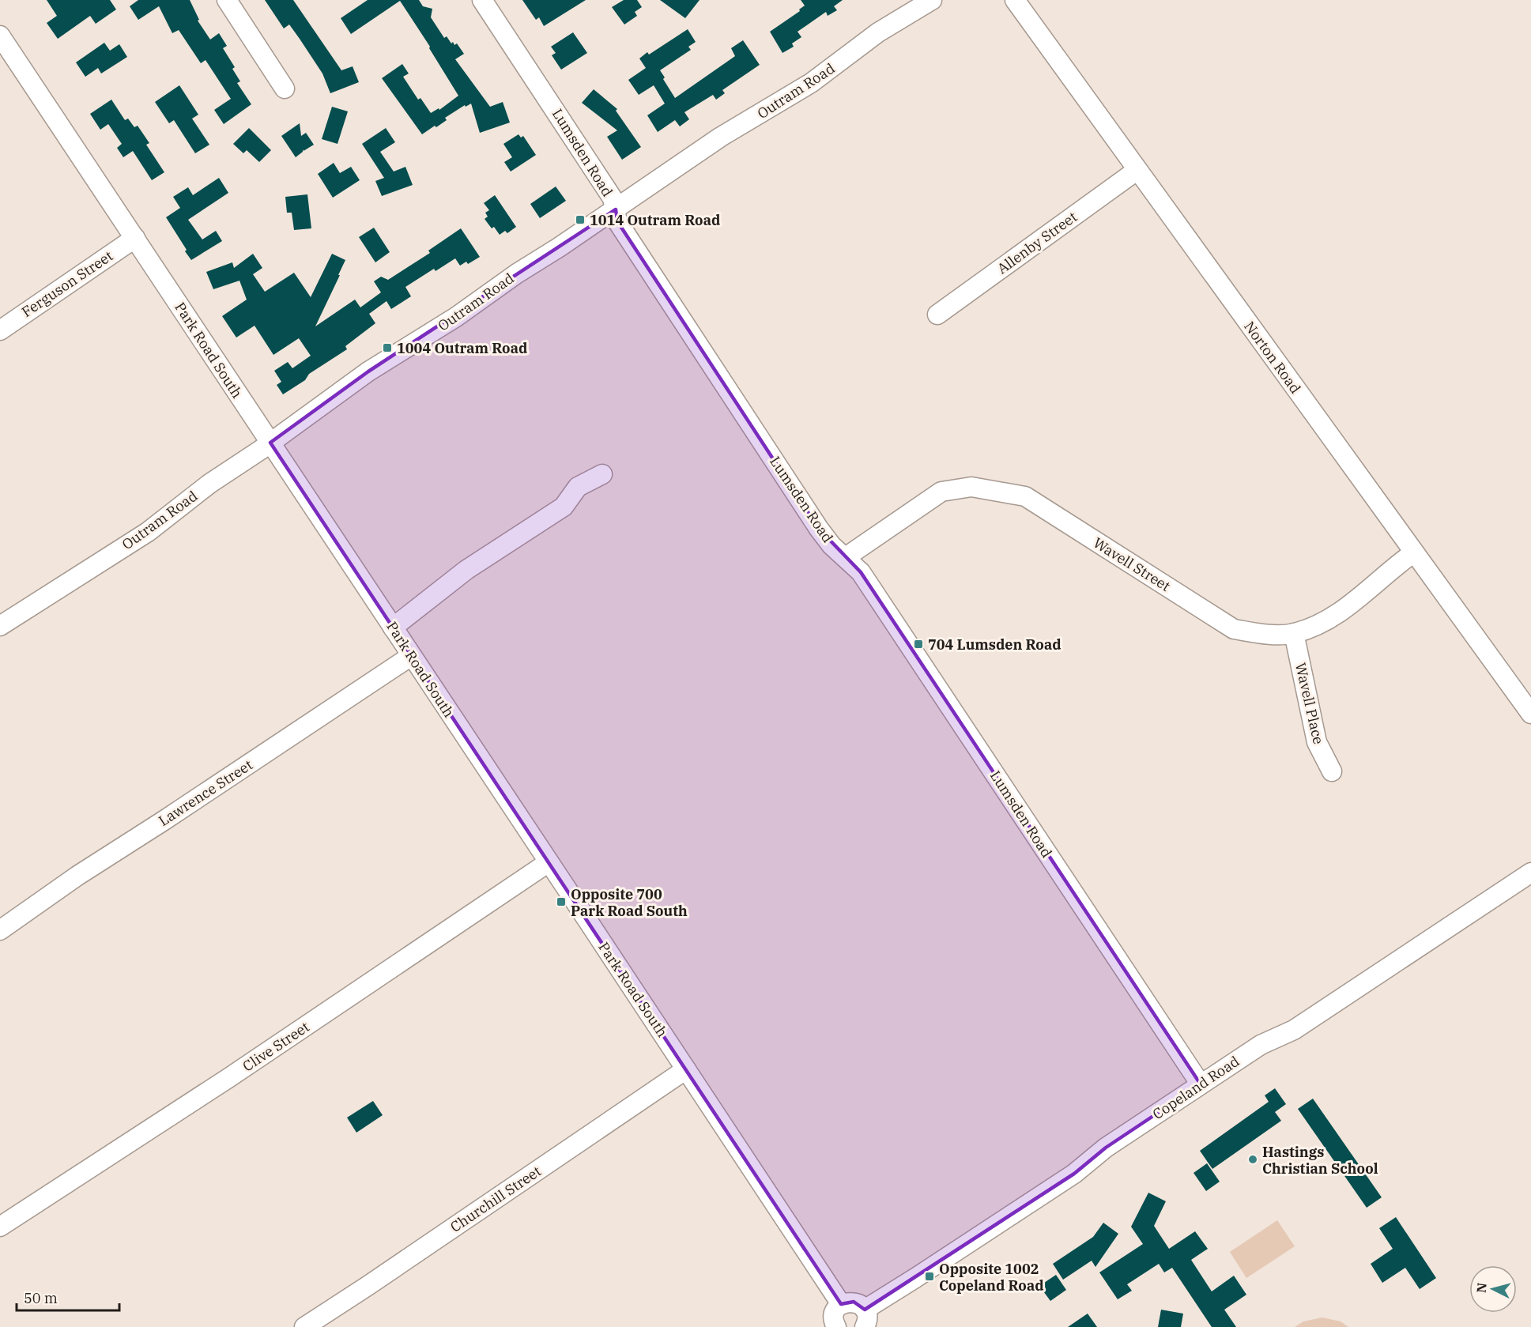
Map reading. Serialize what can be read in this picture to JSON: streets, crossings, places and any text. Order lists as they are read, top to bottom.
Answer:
{
  "streets": {
    "street": [
      "Outram Road",
      "Lumsden Road",
      "Allenby Street",
      "Ferguson Street",
      "Park Road South",
      "Norton Road",
      "Wavell Street",
      "Wavell Place",
      "Lawrence Street",
      "Clive Street",
      "Copeland Road",
      "Churchill Street"
    ]
  },
  "crossings": [
    ["Outram Road", "Lumsden Road"],
    ["Outram Road", "Park Road South"],
    ["Lumsden Road", "Wavell Street"],
    ["Lumsden Road", "Copeland Road"],
    ["Allenby Street", "Norton Road"],
    ["Ferguson Street", "Park Road South"],
    ["Park Road South", "Lawrence Street"],
    ["Park Road South", "Clive Street"],
    ["Park Road South", "Churchill Street"],
    ["Norton Road", "Wavell Street"],
    ["Wavell Street", "Wavell Place"]
  ],
  "places": {
    "transit": [
      "1014 Outram Road",
      "1004 Outram Road",
      "704 Lumsden Road",
      "Opposite 700 Park Road South",
      "Opposite 1002 Copeland Road"
    ],
    "other": ["Hastings Christian School"]
  },
  "scale_bar": "50 m",
  "north": "left"
}
